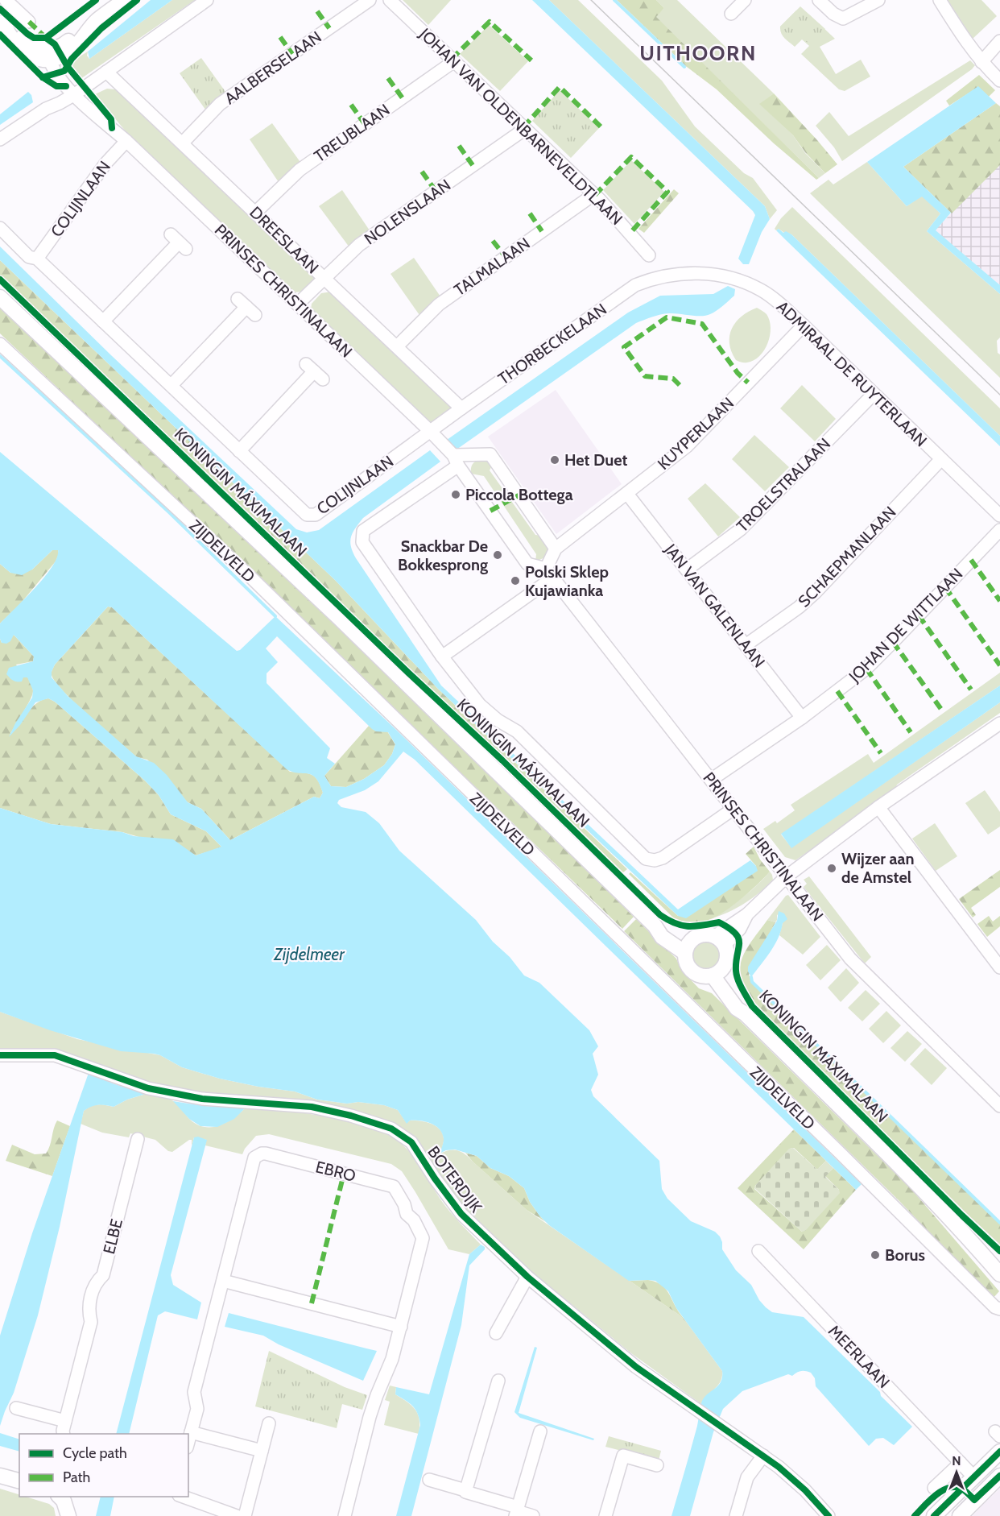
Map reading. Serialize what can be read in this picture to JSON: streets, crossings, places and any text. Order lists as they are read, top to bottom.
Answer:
{
  "streets": {
    "street": [
      "AALBERSELAAN",
      "JOHAN VAN OLDENBARNEVELDTLAAN",
      "TREUBLAAN",
      "COLIJNLAAN",
      "NOLENSLAAN",
      "DREESLAAN",
      "TALMALAAN",
      "PRINSES CHRISTINALAAN",
      "THORBECKELAAN",
      "ADMIRAAL DE RUYTERLAAN",
      "KUYPERLAAN",
      "TROELSTRALAAN",
      "KONINGIN MÁXIMALAAN",
      "ZIJDELVELD",
      "SCHAEPMANLAAN",
      "JAN VAN GALENLAAN",
      "JOHAN DE WITTLAAN",
      "EBRO",
      "BOTERDIJK",
      "ELBE",
      "MEERLAAN"
    ]
  },
  "crossings": [
    ["AALBERSELAAN", "DREESLAAN"],
    ["JOHAN VAN OLDENBARNEVELDTLAAN", "TREUBLAAN"],
    ["JOHAN VAN OLDENBARNEVELDTLAAN", "NOLENSLAAN"],
    ["JOHAN VAN OLDENBARNEVELDTLAAN", "TALMALAAN"],
    ["TREUBLAAN", "DREESLAAN"],
    ["COLIJNLAAN", "PRINSES CHRISTINALAAN"],
    ["COLIJNLAAN", "THORBECKELAAN"],
    ["NOLENSLAAN", "DREESLAAN"],
    ["NOLENSLAAN", "PRINSES CHRISTINALAAN"],
    ["DREESLAAN", "TALMALAAN"],
    ["DREESLAAN", "THORBECKELAAN"],
    ["PRINSES CHRISTINALAAN", "THORBECKELAAN"],
    ["PRINSES CHRISTINALAAN", "JOHAN DE WITTLAAN"],
    ["THORBECKELAAN", "ADMIRAAL DE RUYTERLAAN"],
    ["ADMIRAAL DE RUYTERLAAN", "KUYPERLAAN"],
    ["ADMIRAAL DE RUYTERLAAN", "TROELSTRALAAN"],
    ["ADMIRAAL DE RUYTERLAAN", "SCHAEPMANLAAN"],
    ["KUYPERLAAN", "JAN VAN GALENLAAN"],
    ["TROELSTRALAAN", "JAN VAN GALENLAAN"],
    ["SCHAEPMANLAAN", "JAN VAN GALENLAAN"],
    ["JAN VAN GALENLAAN", "JOHAN DE WITTLAAN"]
  ],
  "districts": ["UITHOORN"],
  "water": ["Zijdelmeer"],
  "places": [
    "Het Duet",
    "Piccola Bottega",
    "Snackbar De Bokkesprong",
    "Polski Sklep Kujawianka",
    "Wijzer aan de Amstel",
    "Borus"
  ],
  "legend": ["Cycle path", "Path"],
  "north": "top"
}
